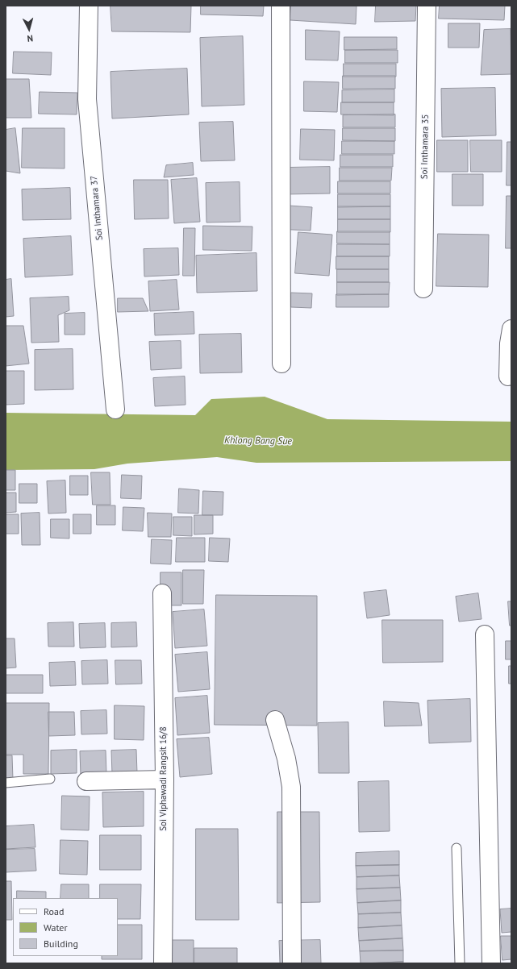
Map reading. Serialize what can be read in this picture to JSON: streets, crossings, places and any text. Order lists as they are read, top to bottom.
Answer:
{
  "streets": {
    "street": ["Soi Inthamara 35", "Soi Inthamara 37", "Soi Viphawadi Rangsit 16/8"]
  },
  "water": ["Khlong Bang Sue"],
  "legend": ["Road", "Water", "Building"],
  "north": "bottom"
}
